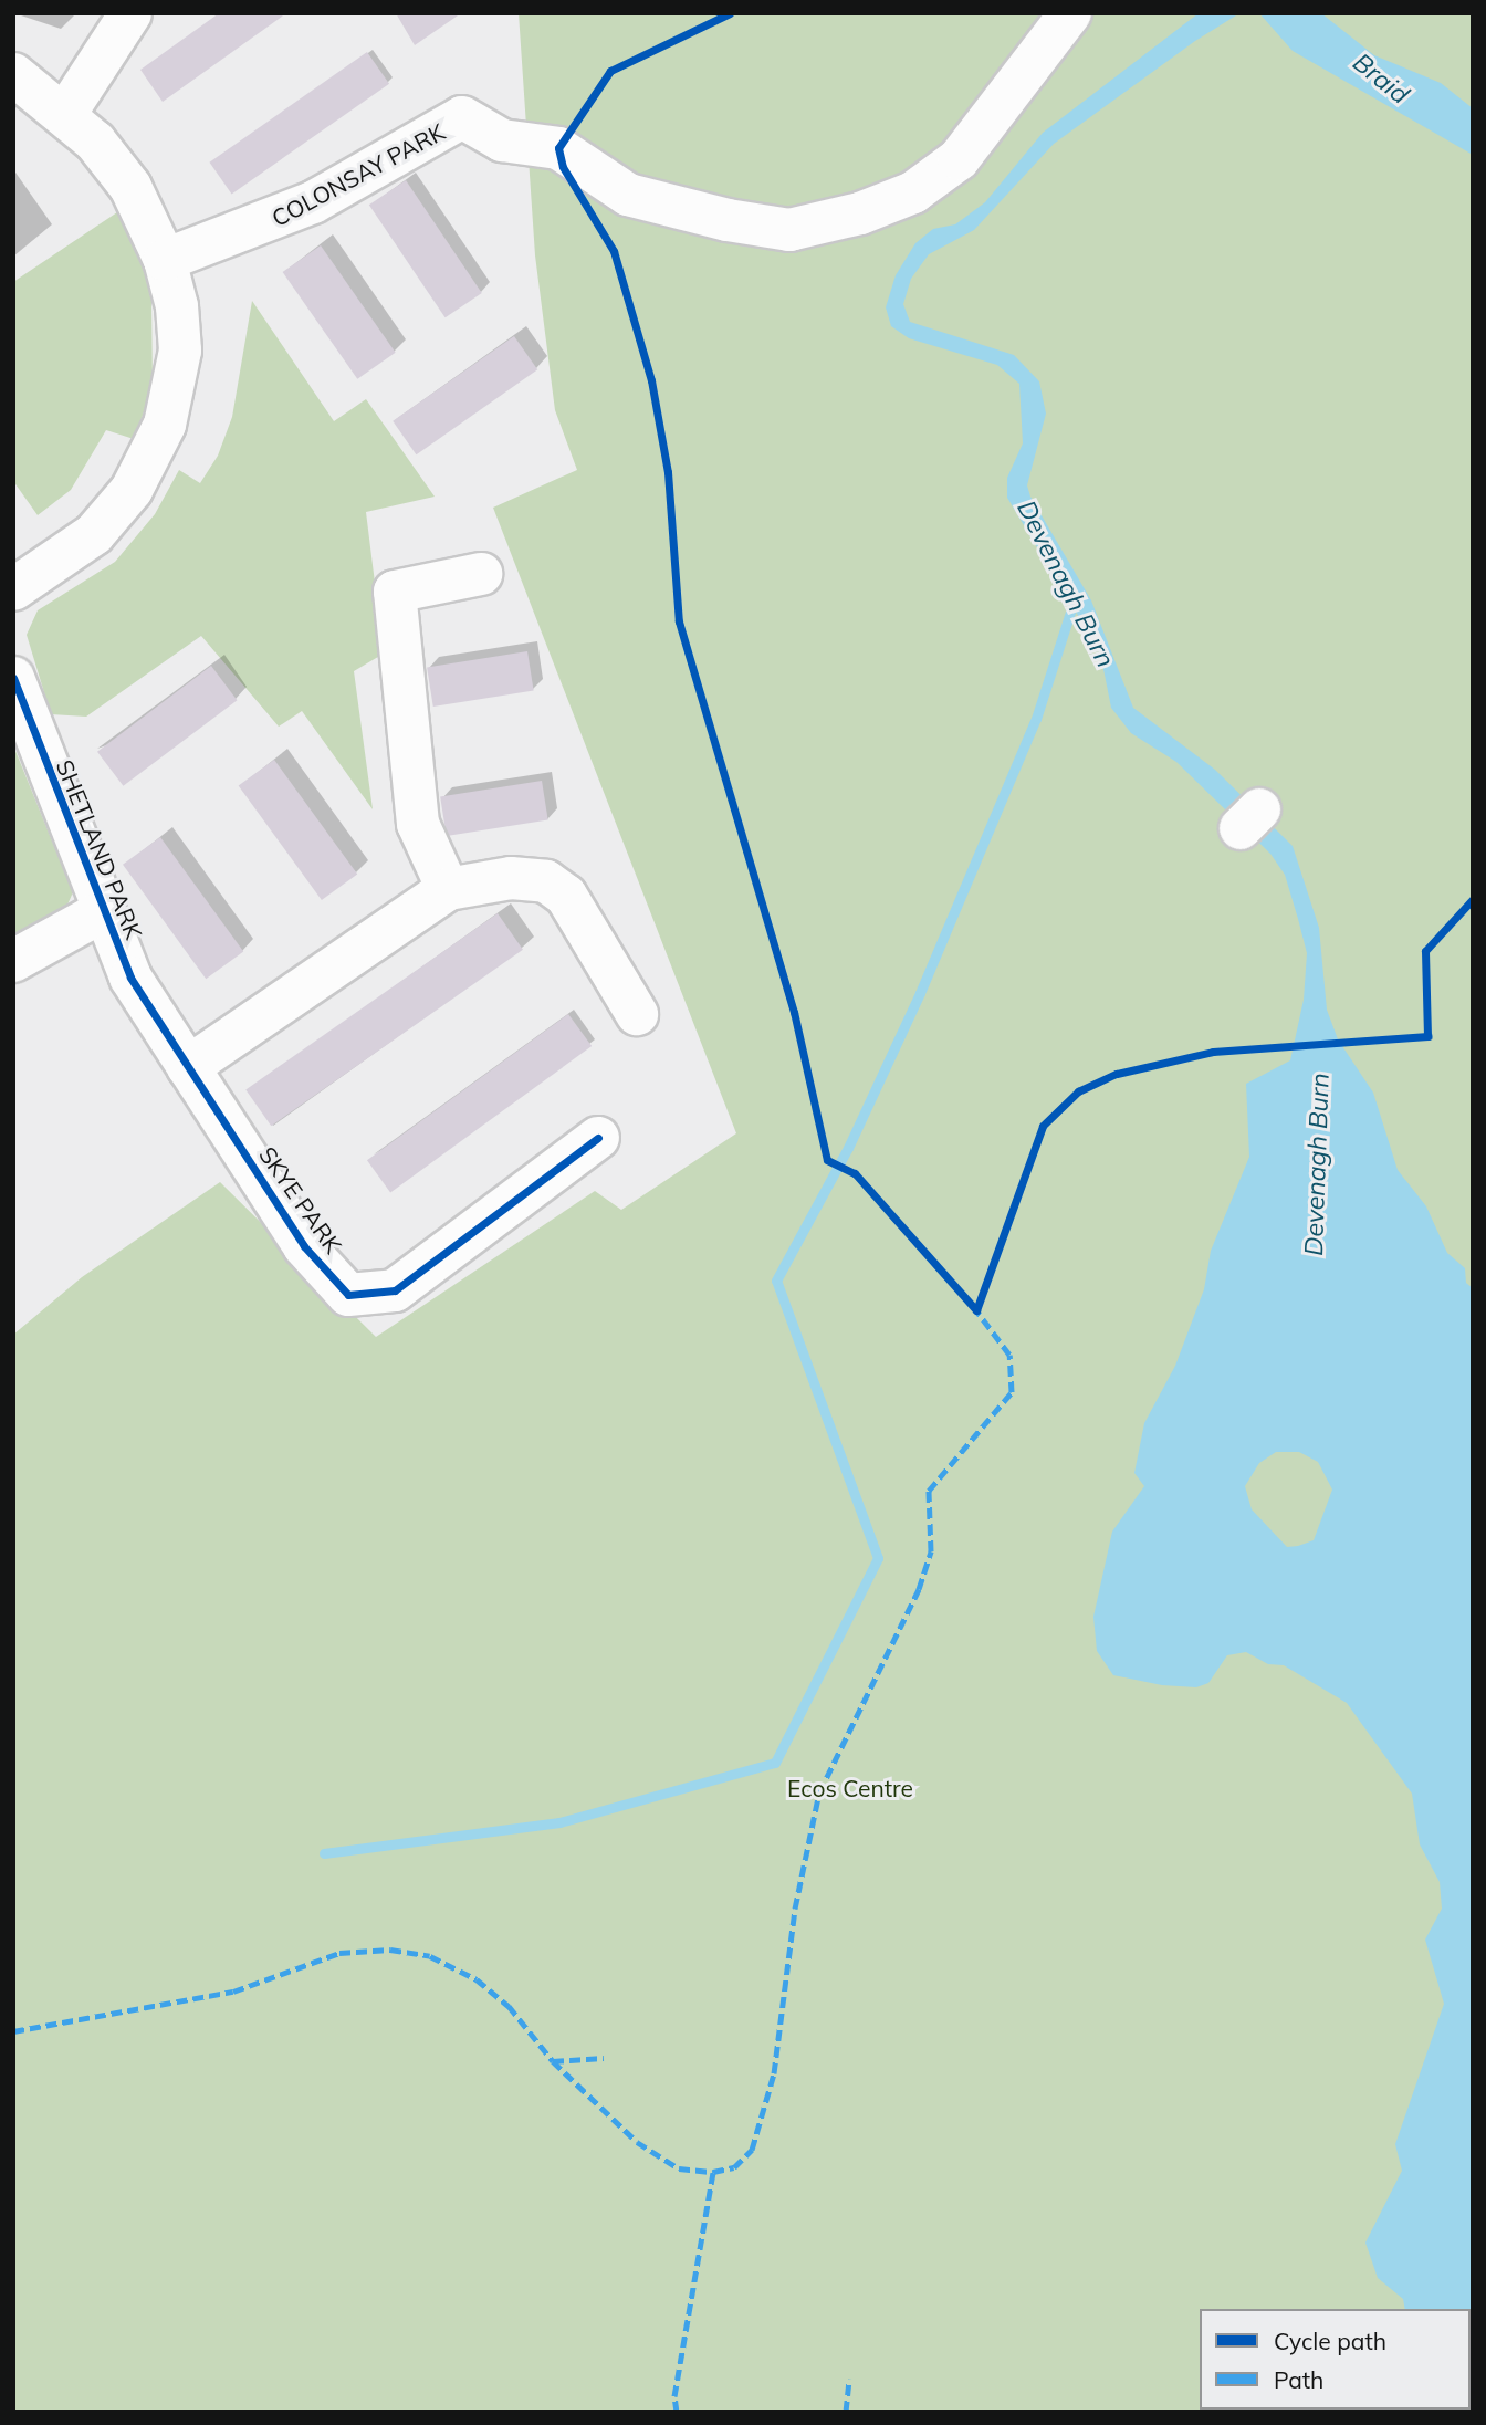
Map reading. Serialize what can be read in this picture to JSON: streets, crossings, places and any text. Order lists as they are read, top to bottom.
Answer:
{
  "streets": {
    "street": ["COLONSAY PARK", "SHETLAND PARK", "SKYE PARK"]
  },
  "crossings": [
    ["SHETLAND PARK", "SKYE PARK"]
  ],
  "water": ["Braid", "Devenagh Burn"],
  "parks": ["Ecos Centre"],
  "legend": ["Cycle path", "Path"]
}
